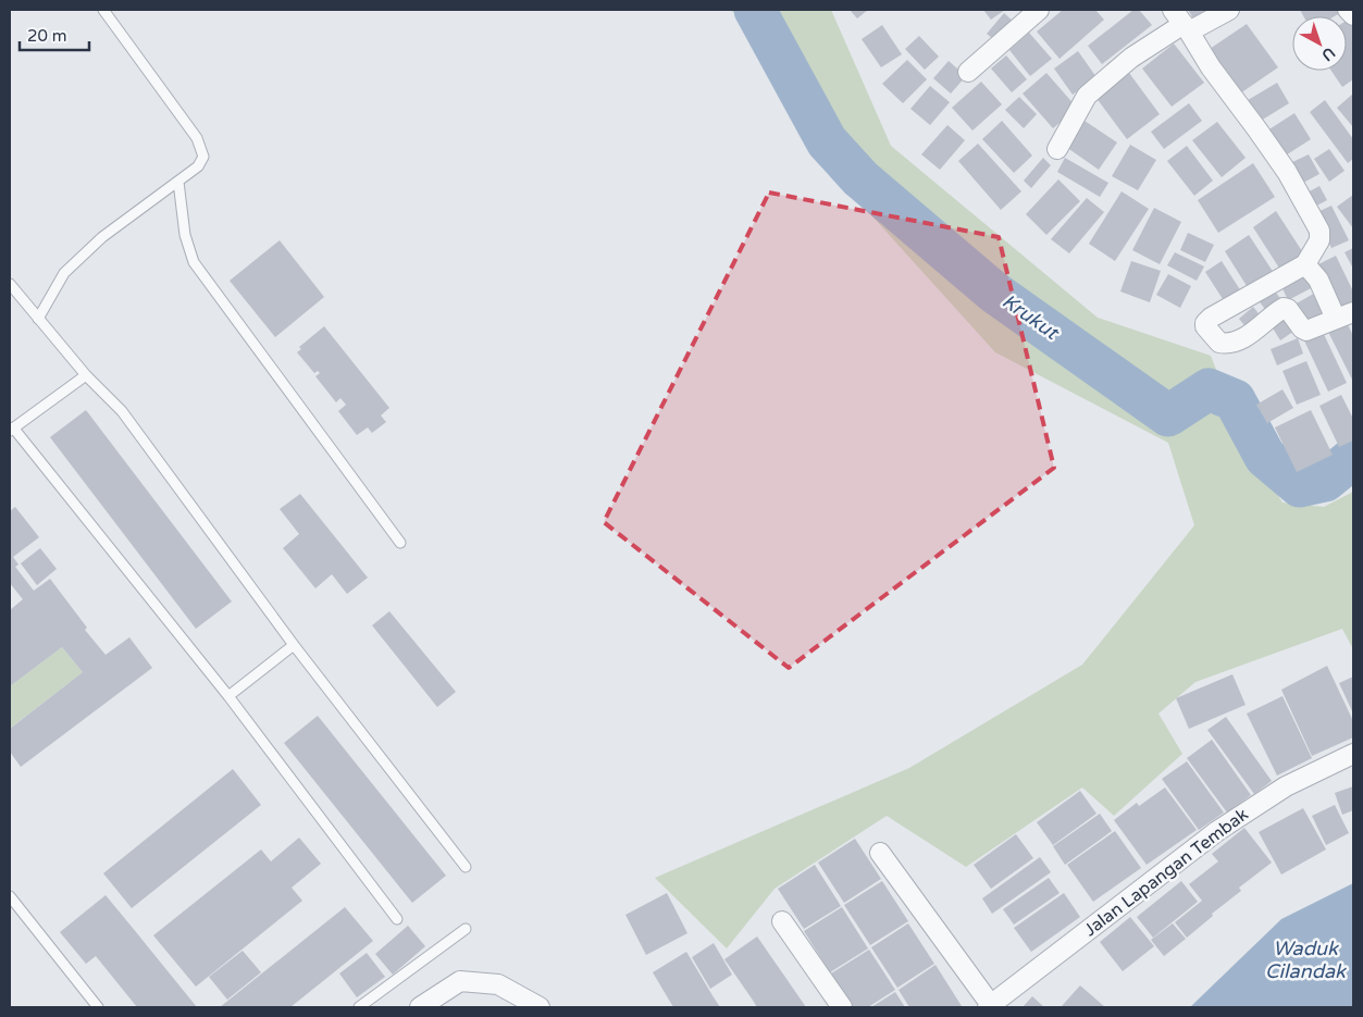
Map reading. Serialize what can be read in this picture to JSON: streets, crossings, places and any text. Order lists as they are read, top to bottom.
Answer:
{
  "streets": {
    "street": ["Jalan Lapangan Tembak"]
  },
  "water": ["Krukut", "Waduk Cilandak"],
  "scale_bar": "20 m",
  "north": "bottom right"
}
